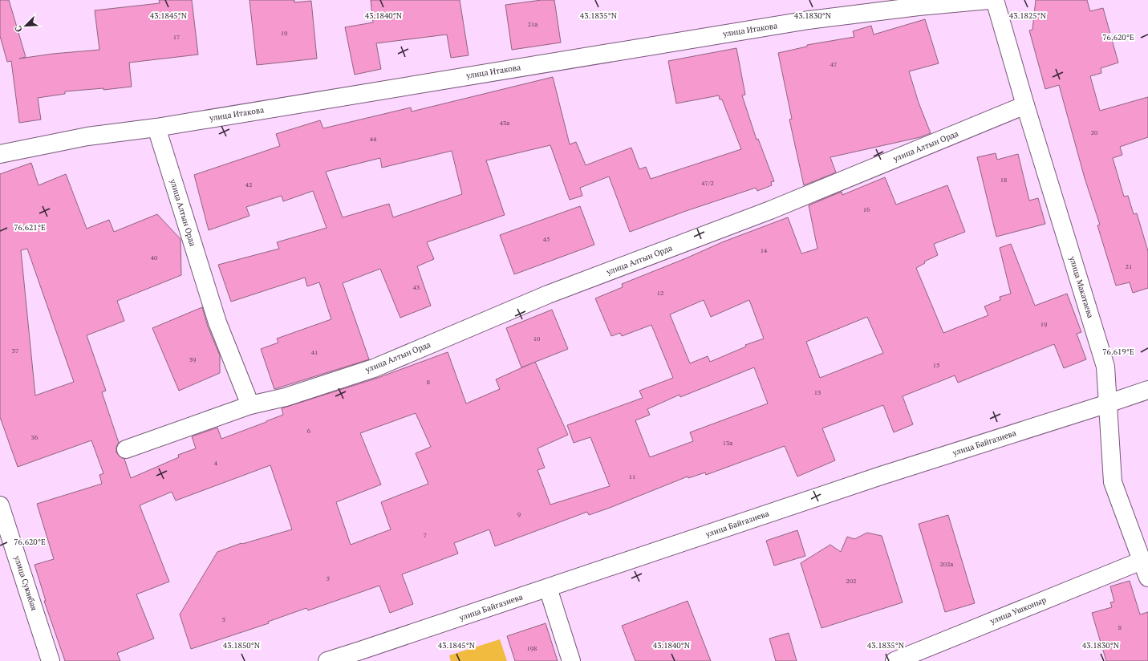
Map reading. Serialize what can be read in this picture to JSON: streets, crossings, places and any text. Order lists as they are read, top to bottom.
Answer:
{
  "streets": {
    "street": [
      "улица Итакова",
      "улица Алтын Орда",
      "улица Макатаева",
      "улица Байгазиева",
      "улица Суюнбая",
      "улица Ушконыр"
    ]
  },
  "crossings": [
    ["улица Итакова", "улица Алтын Орда"],
    ["улица Алтын Орда", "улица Макатаева"],
    ["улица Макатаева", "улица Байгазиева"],
    ["улица Макатаева", "улица Ушконыр"]
  ],
  "house_numbers": [
    "21а",
    "19",
    "17",
    "47",
    "43а",
    "20",
    "44",
    "18",
    "47/2",
    "42",
    "16",
    "45",
    "14",
    "40",
    "21",
    "43",
    "12",
    "19",
    "10",
    "37",
    "41",
    "39",
    "15",
    "8",
    "13",
    "6",
    "36",
    "13а",
    "4",
    "11",
    "9",
    "7",
    "202а",
    "5",
    "202",
    "3",
    "8",
    "198"
  ],
  "north": "bottom left",
  "coordinates": [
    "43.1845°N",
    "43.1840°N",
    "43.1835°N",
    "43.1830°N",
    "43.1825°N",
    "76.620°E",
    "76.621°E",
    "76.619°E",
    "43.1850°N"
  ]
}
